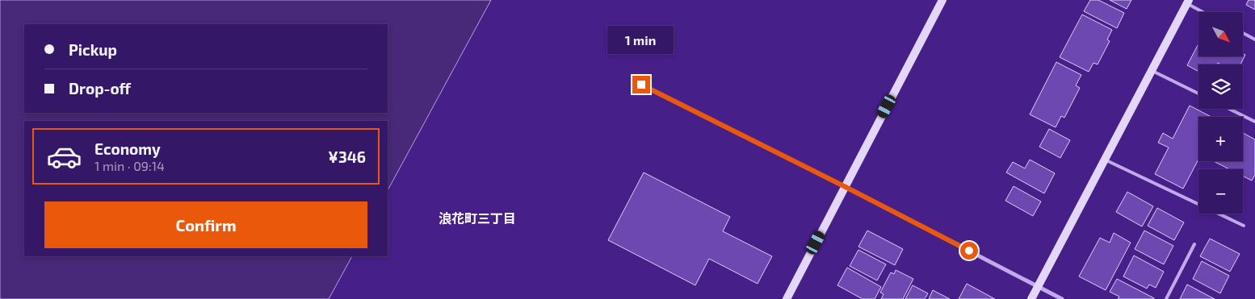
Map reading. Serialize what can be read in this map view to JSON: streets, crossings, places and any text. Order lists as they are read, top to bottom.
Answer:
{
  "districts": ["浪花町三丁目"],
  "north": "bottom right",
  "page": {
    "map_buttons": ["+", "−"],
    "banner": ["Pickup", "Drop-off"],
    "bubble": "1 min",
    "list": [
      {
        "name": "Economy",
        "note": "1 min · 09:14",
        "value": "¥346"
      }
    ],
    "buttons": "Confirm"
  }
}
